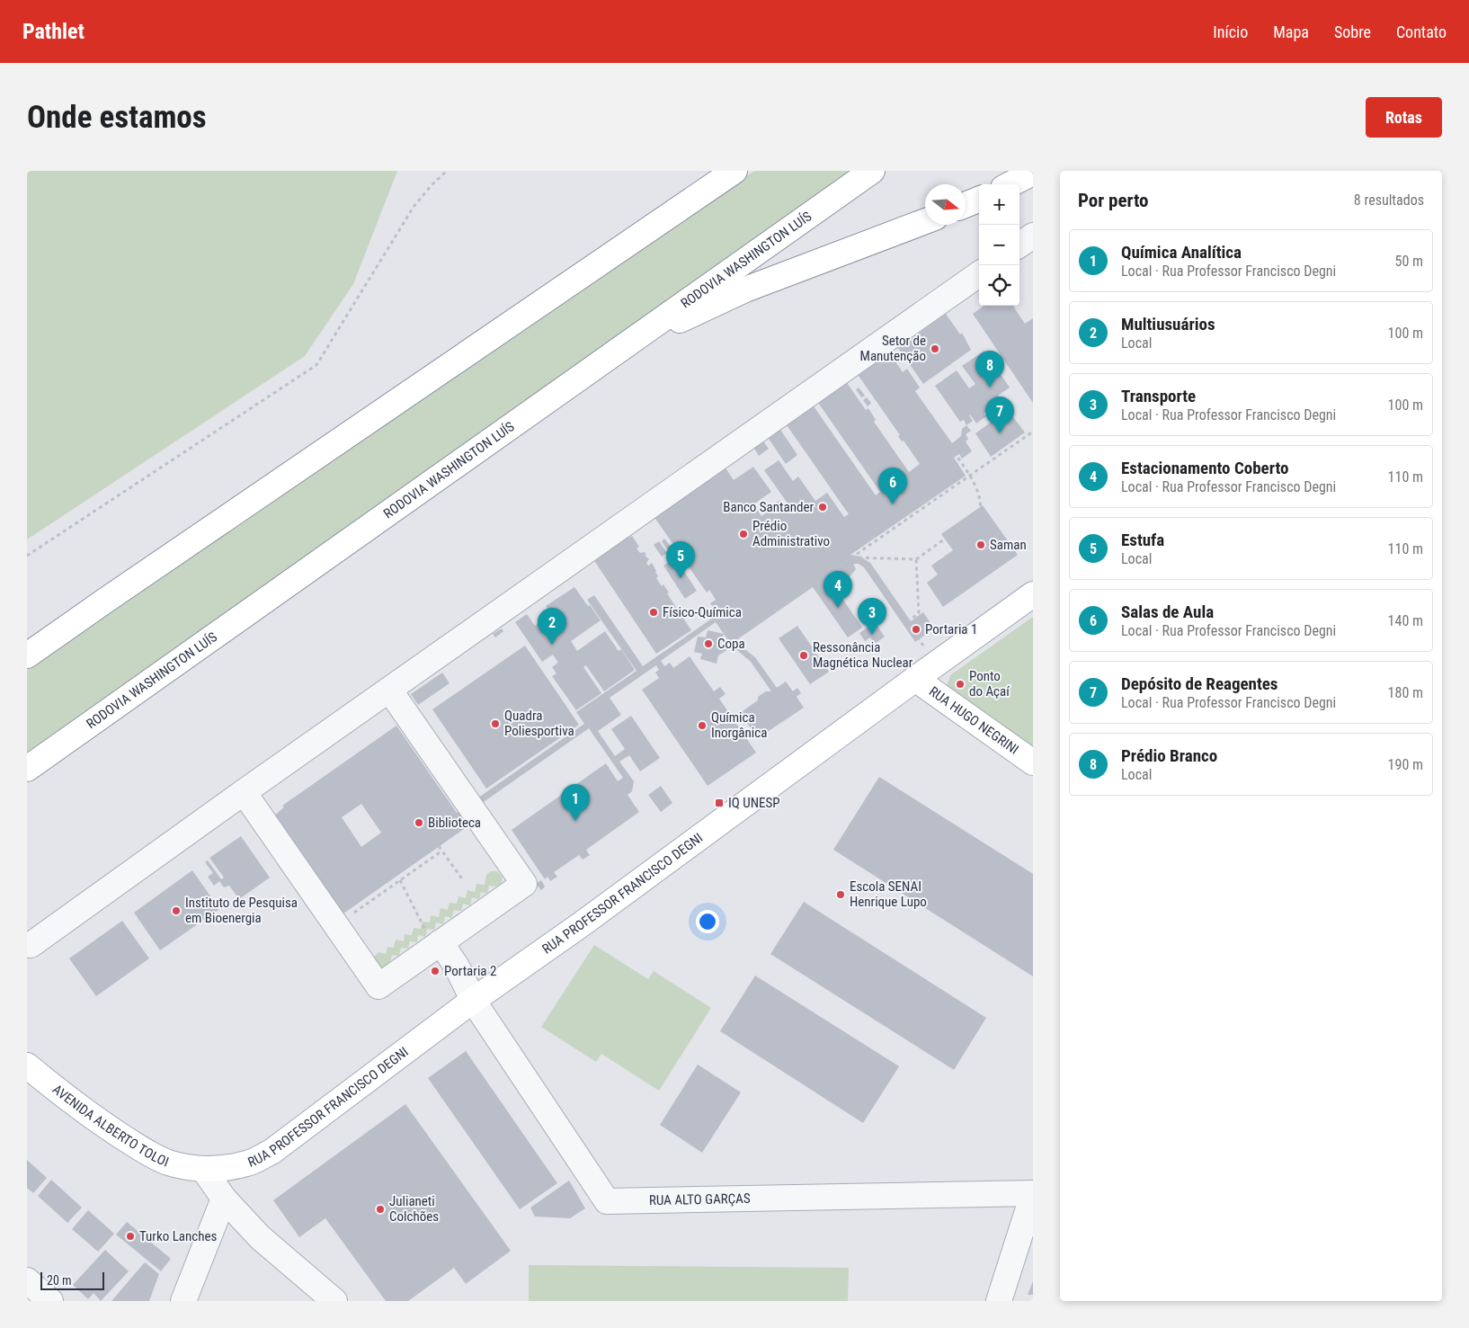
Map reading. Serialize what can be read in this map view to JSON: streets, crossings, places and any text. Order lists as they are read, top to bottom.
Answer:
{
  "streets": {
    "main road": [
      "RODOVIA WASHINGTON LUÍS",
      "RUA HUGO NEGRINI",
      "RUA PROFESSOR FRANCISCO DEGNI",
      "AVENIDA ALBERTO TOLOI"
    ],
    "street": ["RUA ALTO GARÇAS"]
  },
  "crossings": [
    ["RUA HUGO NEGRINI", "RUA PROFESSOR FRANCISCO DEGNI"],
    ["RUA PROFESSOR FRANCISCO DEGNI", "AVENIDA ALBERTO TOLOI"],
    ["RUA PROFESSOR FRANCISCO DEGNI", "RUA ALTO GARÇAS"]
  ],
  "places": {
    "other": [
      "Setor de Manutenção",
      "Banco Santander",
      "Prédio Administrativo",
      "Saman",
      "Físico-Química",
      "Portaria 1",
      "Copa",
      "Ressonância Magnética Nuclear",
      "Ponto do Açaí",
      "Quadra Poliesportiva",
      "Química Inorgânica",
      "Biblioteca",
      "Escola SENAI Henrique Lupo",
      "Instituto de Pesquisa em Bioenergia",
      "Portaria 2",
      "Julianeti Colchões",
      "Turko Lanches"
    ],
    "transit": ["IQ UNESP"]
  },
  "scale_bar": "20 m",
  "north": "right",
  "page": {
    "header": "Pathlet",
    "nav": [
      "Início",
      "Mapa",
      "Sobre",
      "Contato"
    ],
    "buttons": "Rotas",
    "title": "Onde estamos",
    "heading": ["Por perto", "8 resultados"],
    "map_buttons": ["+", "−"],
    "list": [
      {
        "mark": "1",
        "name": "Química Analítica",
        "note": "Local · Rua Professor Francisco Degni",
        "value": "50 m"
      },
      {
        "mark": "2",
        "name": "Multiusuários",
        "note": "Local",
        "value": "100 m"
      },
      {
        "mark": "3",
        "name": "Transporte",
        "note": "Local · Rua Professor Francisco Degni",
        "value": "100 m"
      },
      {
        "mark": "4",
        "name": "Estacionamento Coberto",
        "note": "Local · Rua Professor Francisco Degni",
        "value": "110 m"
      },
      {
        "mark": "5",
        "name": "Estufa",
        "note": "Local",
        "value": "110 m"
      },
      {
        "mark": "6",
        "name": "Salas de Aula",
        "note": "Local · Rua Professor Francisco Degni",
        "value": "140 m"
      },
      {
        "mark": "7",
        "name": "Depósito de Reagentes",
        "note": "Local · Rua Professor Francisco Degni",
        "value": "180 m"
      },
      {
        "mark": "8",
        "name": "Prédio Branco",
        "note": "Local",
        "value": "190 m"
      }
    ],
    "pins": [
      "8",
      "7",
      "6",
      "5",
      "4",
      "3",
      "2",
      "1"
    ],
    "scale": "20 m"
  }
}
